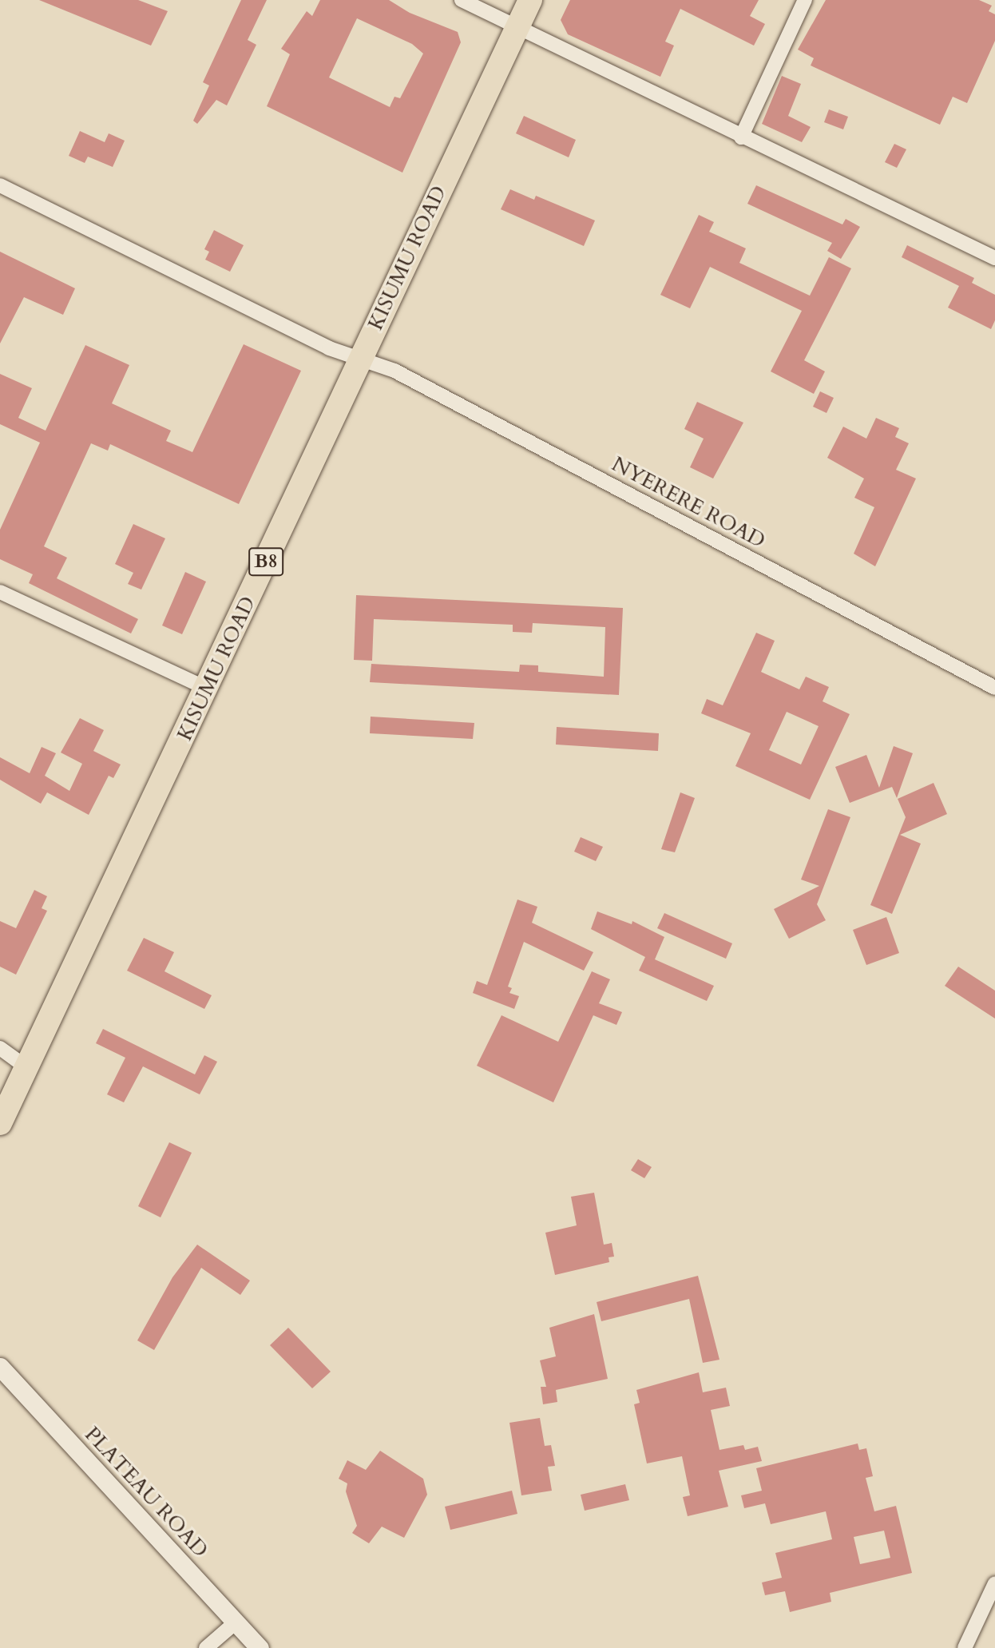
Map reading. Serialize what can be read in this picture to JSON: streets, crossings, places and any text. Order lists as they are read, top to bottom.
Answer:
{
  "streets": {
    "highway": ["KISUMU ROAD", "B8"],
    "street": ["NYERERE ROAD", "PLATEAU ROAD"]
  },
  "crossings": [
    ["KISUMU ROAD", "NYERERE ROAD"]
  ]
}
